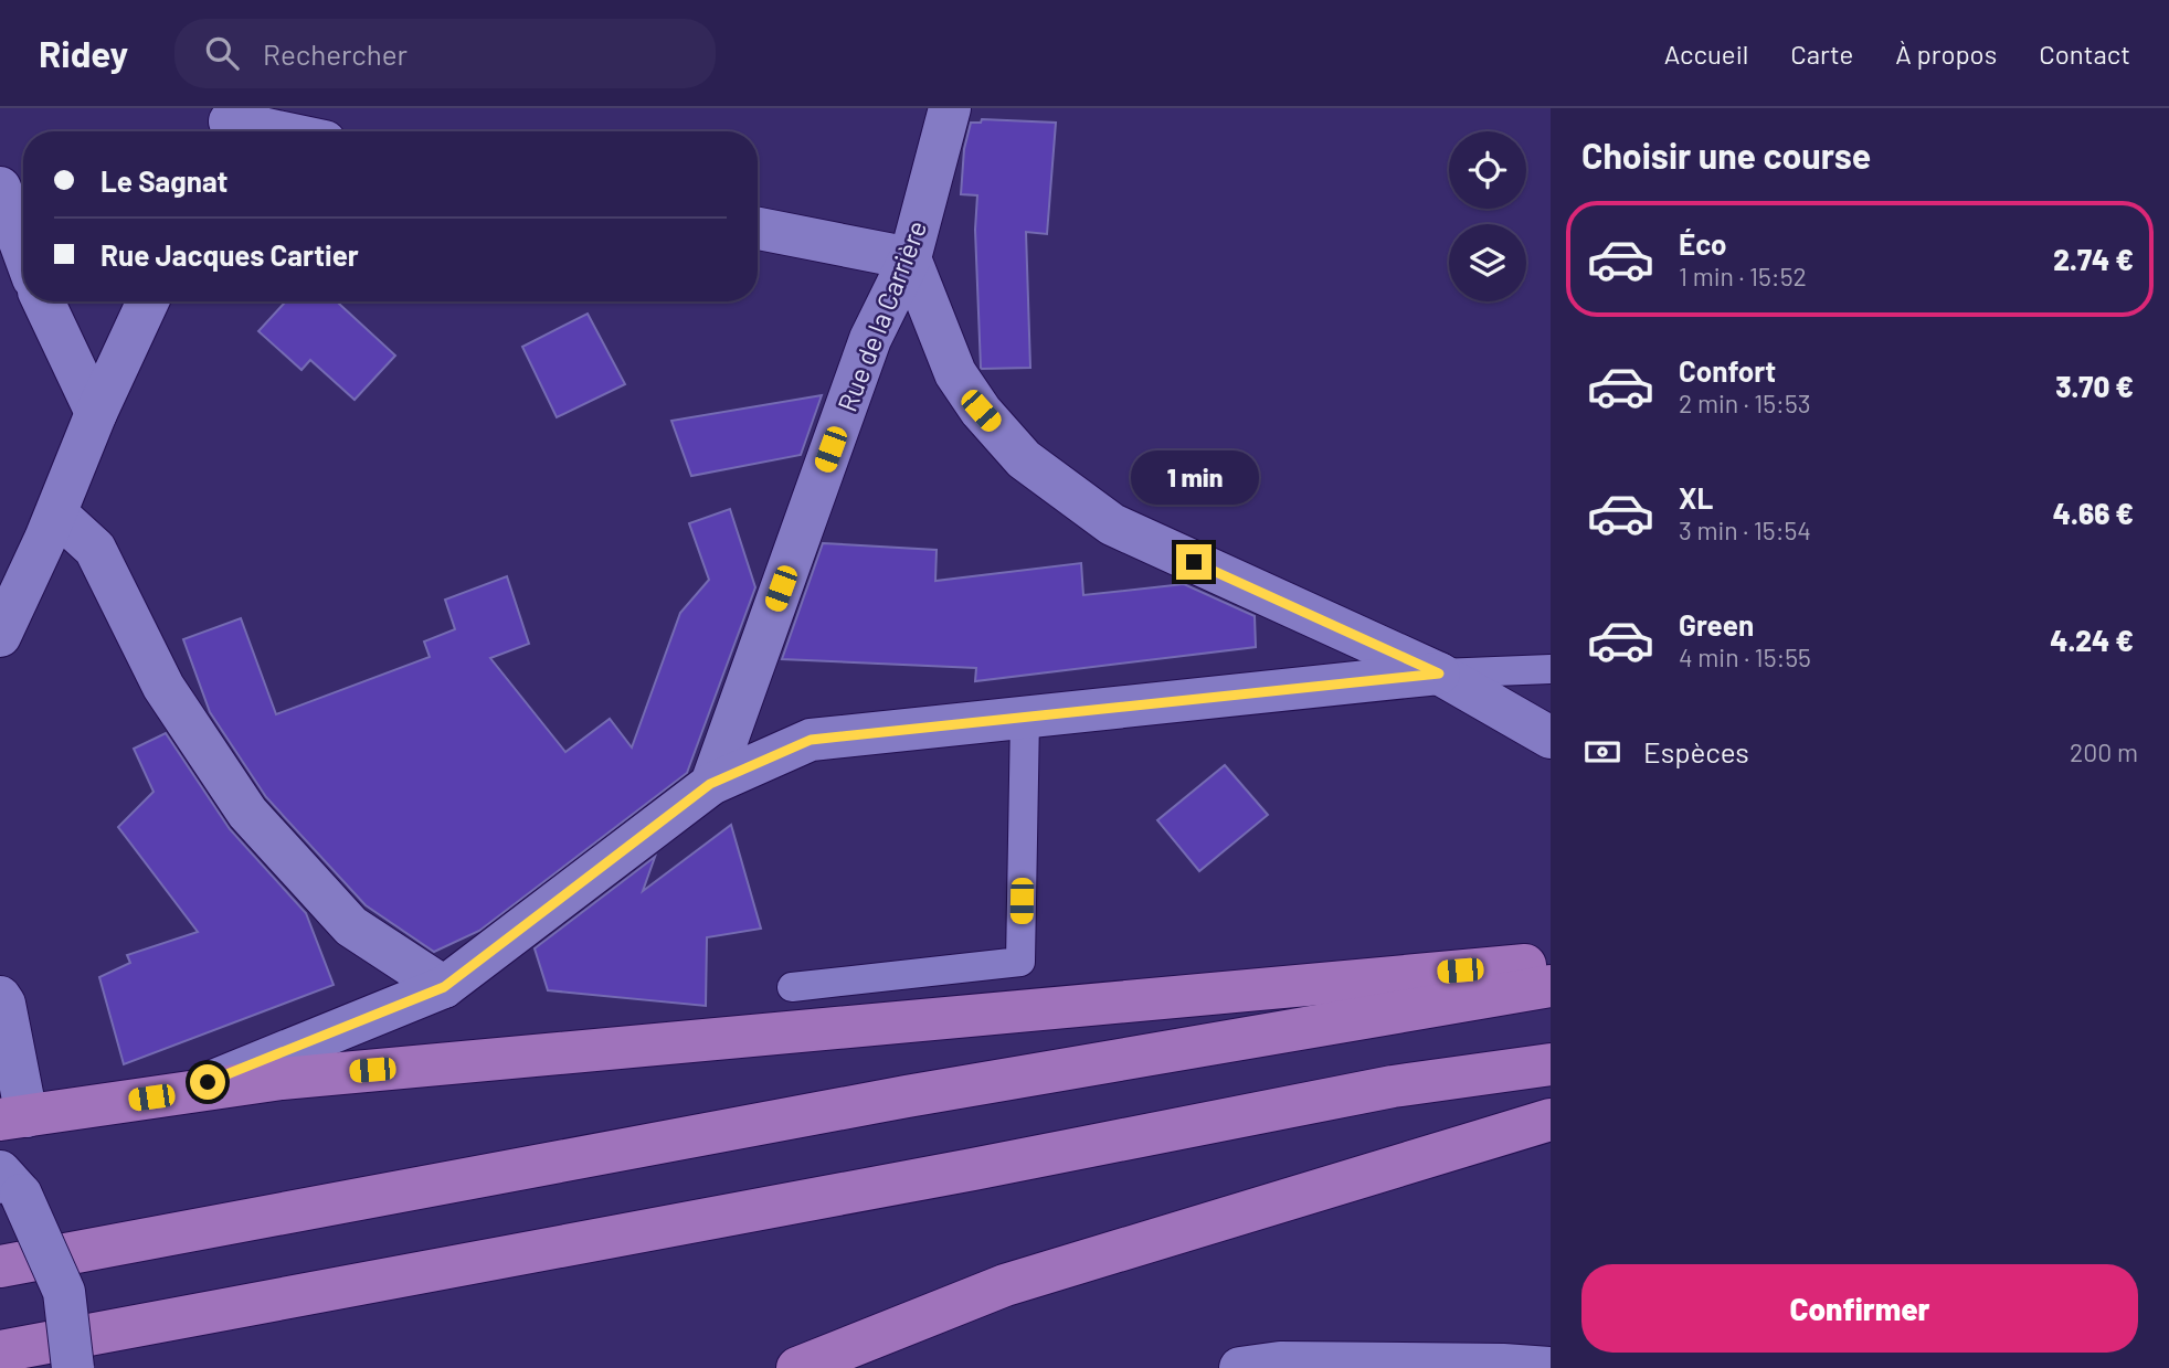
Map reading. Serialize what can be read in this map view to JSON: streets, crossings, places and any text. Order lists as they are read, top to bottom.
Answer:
{
  "streets": {
    "street": ["Rue de la Carrière"]
  },
  "page": {
    "header": "Ridey",
    "search": "Rechercher",
    "nav": [
      "Accueil",
      "Carte",
      "À propos",
      "Contact"
    ],
    "heading": "Choisir une course",
    "banner": ["Le Sagnat", "Rue Jacques Cartier"],
    "list": [
      {
        "name": "Éco",
        "note": "1 min · 15:52",
        "value": "2.74 €"
      },
      {
        "name": "Confort",
        "note": "2 min · 15:53",
        "value": "3.70 €"
      },
      {
        "name": "XL",
        "note": "3 min · 15:54",
        "value": "4.66 €"
      },
      {
        "name": "Green",
        "note": "4 min · 15:55",
        "value": "4.24 €"
      }
    ],
    "bubble": "1 min",
    "pay": ["Espèces", "200 m"],
    "buttons": "Confirmer"
  }
}
